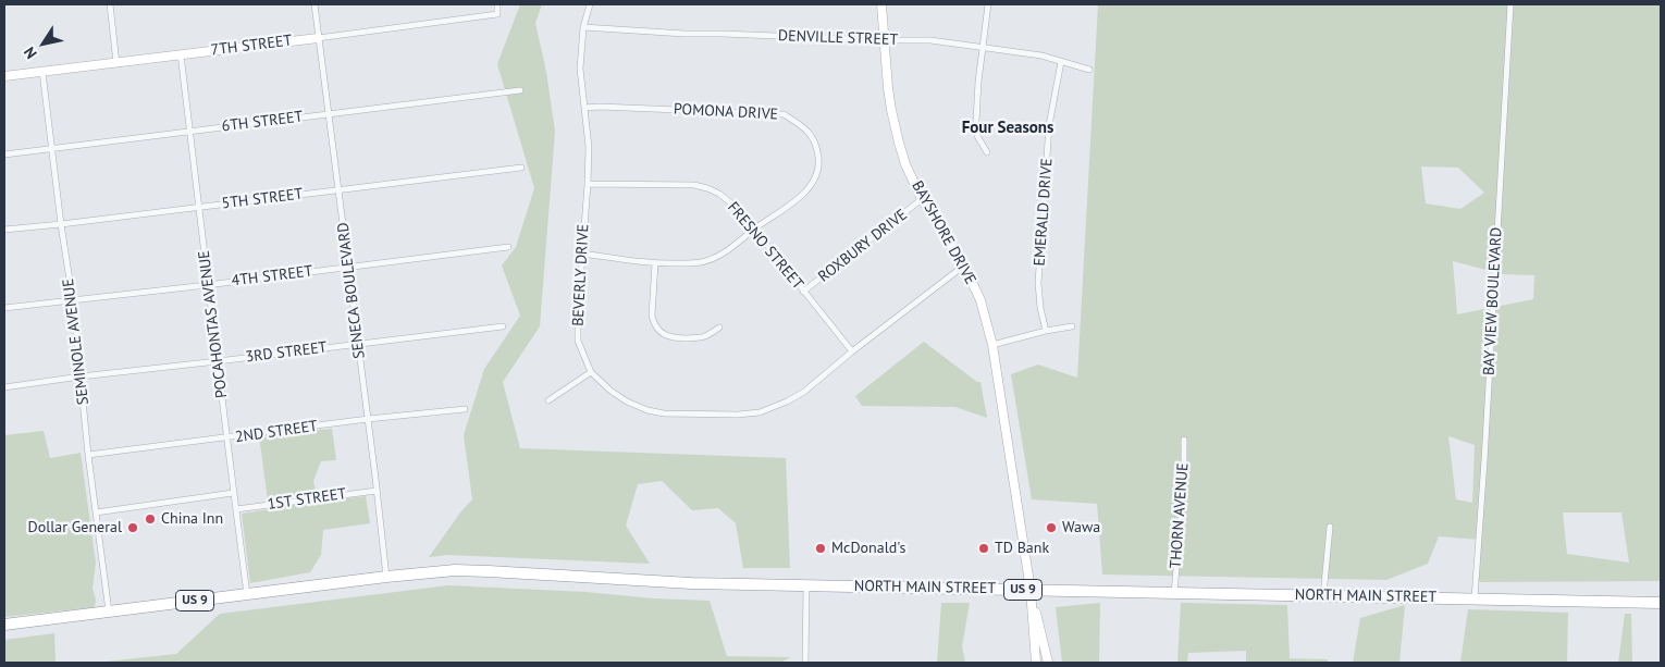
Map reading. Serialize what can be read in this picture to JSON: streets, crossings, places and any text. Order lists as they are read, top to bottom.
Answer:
{
  "streets": {
    "highway": ["NORTH MAIN STREET", "US 9"],
    "street": [
      "DENVILLE STREET",
      "7TH STREET",
      "POMONA DRIVE",
      "6TH STREET",
      "5TH STREET",
      "EMERALD DRIVE",
      "BAYSHORE DRIVE",
      "FRESNO STREET",
      "ROXBURY DRIVE",
      "BEVERLY DRIVE",
      "4TH STREET",
      "SENECA BOULEVARD",
      "BAY VIEW BOULEVARD",
      "POCAHONTAS AVENUE",
      "SEMINOLE AVENUE",
      "3RD STREET",
      "2ND STREET",
      "1ST STREET",
      "THORN AVENUE"
    ]
  },
  "crossings": [
    ["DENVILLE STREET", "EMERALD DRIVE"],
    ["DENVILLE STREET", "BAYSHORE DRIVE"],
    ["DENVILLE STREET", "BEVERLY DRIVE"],
    ["7TH STREET", "SENECA BOULEVARD"],
    ["7TH STREET", "POCAHONTAS AVENUE"],
    ["7TH STREET", "SEMINOLE AVENUE"],
    ["POMONA DRIVE", "FRESNO STREET"],
    ["POMONA DRIVE", "BEVERLY DRIVE"],
    ["6TH STREET", "SENECA BOULEVARD"],
    ["6TH STREET", "POCAHONTAS AVENUE"],
    ["6TH STREET", "SEMINOLE AVENUE"],
    ["5TH STREET", "SENECA BOULEVARD"],
    ["5TH STREET", "POCAHONTAS AVENUE"],
    ["5TH STREET", "SEMINOLE AVENUE"],
    ["BAYSHORE DRIVE", "ROXBURY DRIVE"],
    ["BAYSHORE DRIVE", "BEVERLY DRIVE"],
    ["BAYSHORE DRIVE", "NORTH MAIN STREET"],
    ["FRESNO STREET", "ROXBURY DRIVE"],
    ["FRESNO STREET", "BEVERLY DRIVE"],
    ["4TH STREET", "SENECA BOULEVARD"],
    ["4TH STREET", "POCAHONTAS AVENUE"],
    ["4TH STREET", "SEMINOLE AVENUE"],
    ["SENECA BOULEVARD", "3RD STREET"],
    ["SENECA BOULEVARD", "2ND STREET"],
    ["SENECA BOULEVARD", "1ST STREET"],
    ["SENECA BOULEVARD", "NORTH MAIN STREET"],
    ["SENECA BOULEVARD", "US 9"],
    ["BAY VIEW BOULEVARD", "NORTH MAIN STREET"],
    ["POCAHONTAS AVENUE", "3RD STREET"],
    ["POCAHONTAS AVENUE", "2ND STREET"],
    ["POCAHONTAS AVENUE", "1ST STREET"],
    ["POCAHONTAS AVENUE", "US 9"],
    ["SEMINOLE AVENUE", "3RD STREET"],
    ["SEMINOLE AVENUE", "2ND STREET"],
    ["SEMINOLE AVENUE", "US 9"],
    ["THORN AVENUE", "NORTH MAIN STREET"],
    ["NORTH MAIN STREET", "US 9"]
  ],
  "districts": ["Four Seasons"],
  "places": [
    "China Inn",
    "Dollar General",
    "Wawa",
    "McDonald's",
    "TD Bank"
  ],
  "north": "bottom left"
}
